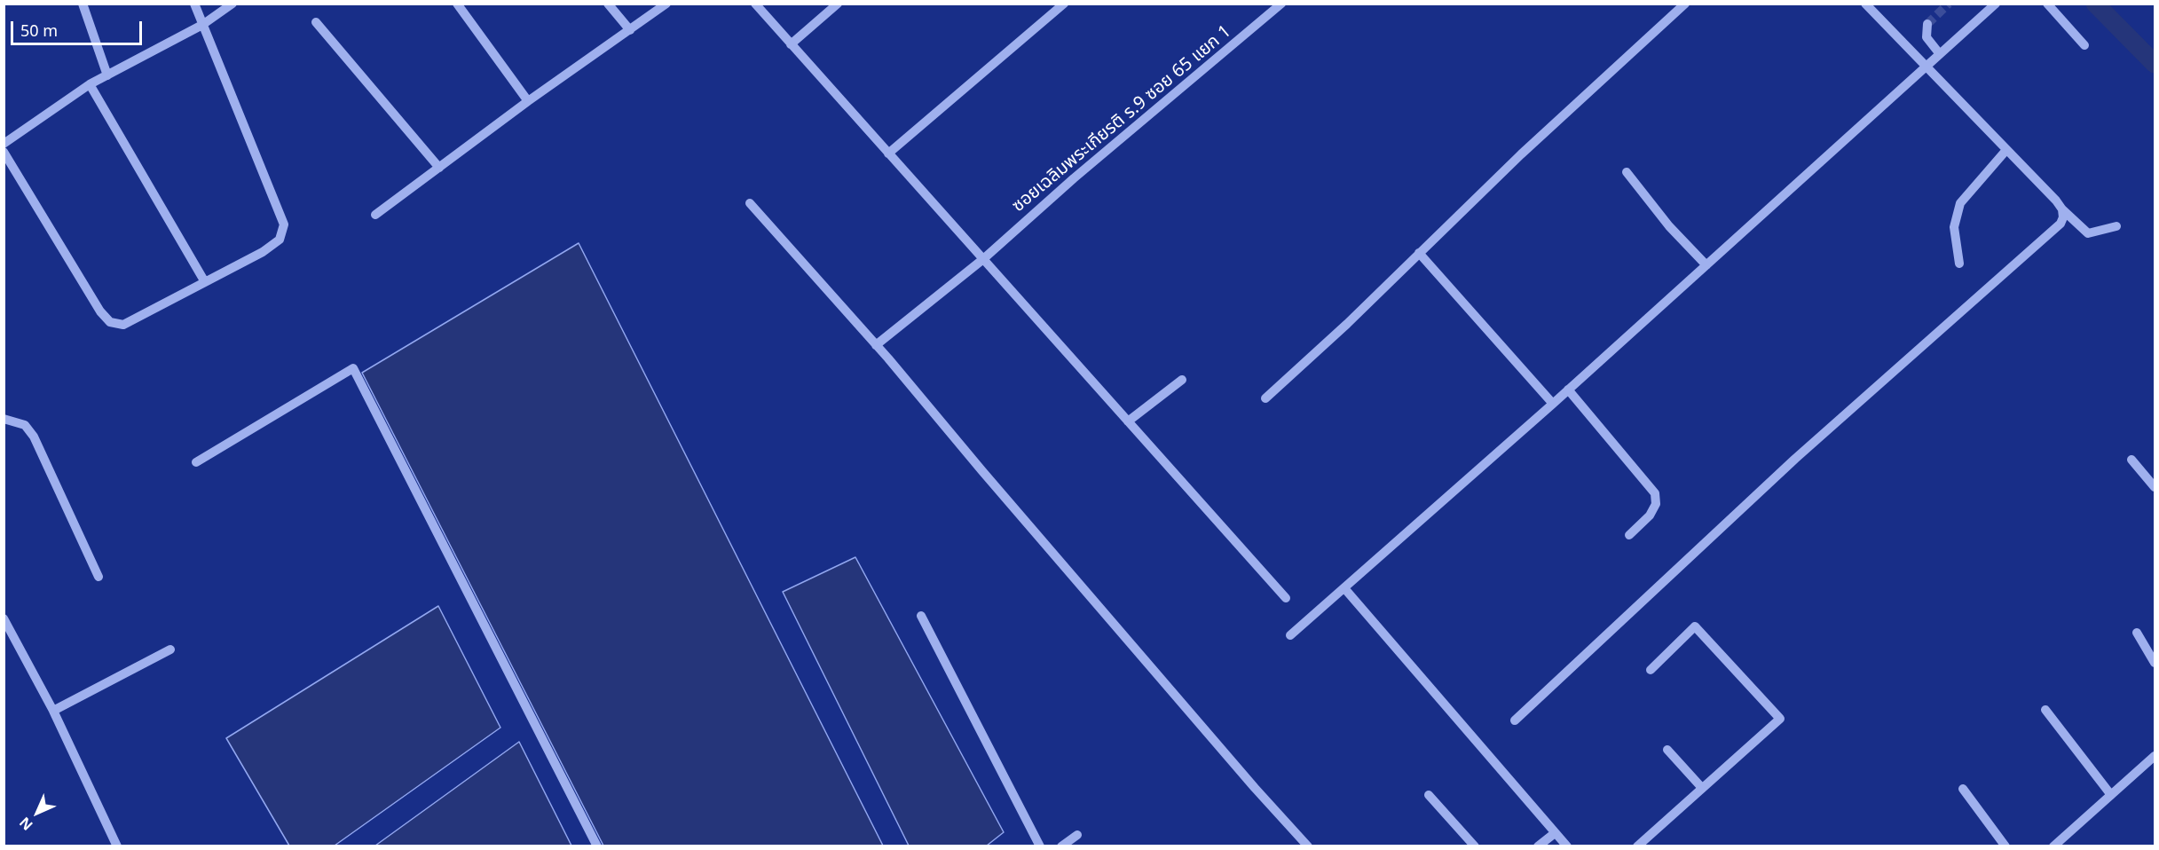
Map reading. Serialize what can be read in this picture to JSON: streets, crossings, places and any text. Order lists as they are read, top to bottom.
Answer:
{
  "streets": {
    "street": ["ซอยเฉลิมพระเกียรติ ร.9 ซอย 65 แยก 1"]
  },
  "scale_bar": "50 m",
  "north": "bottom left"
}
